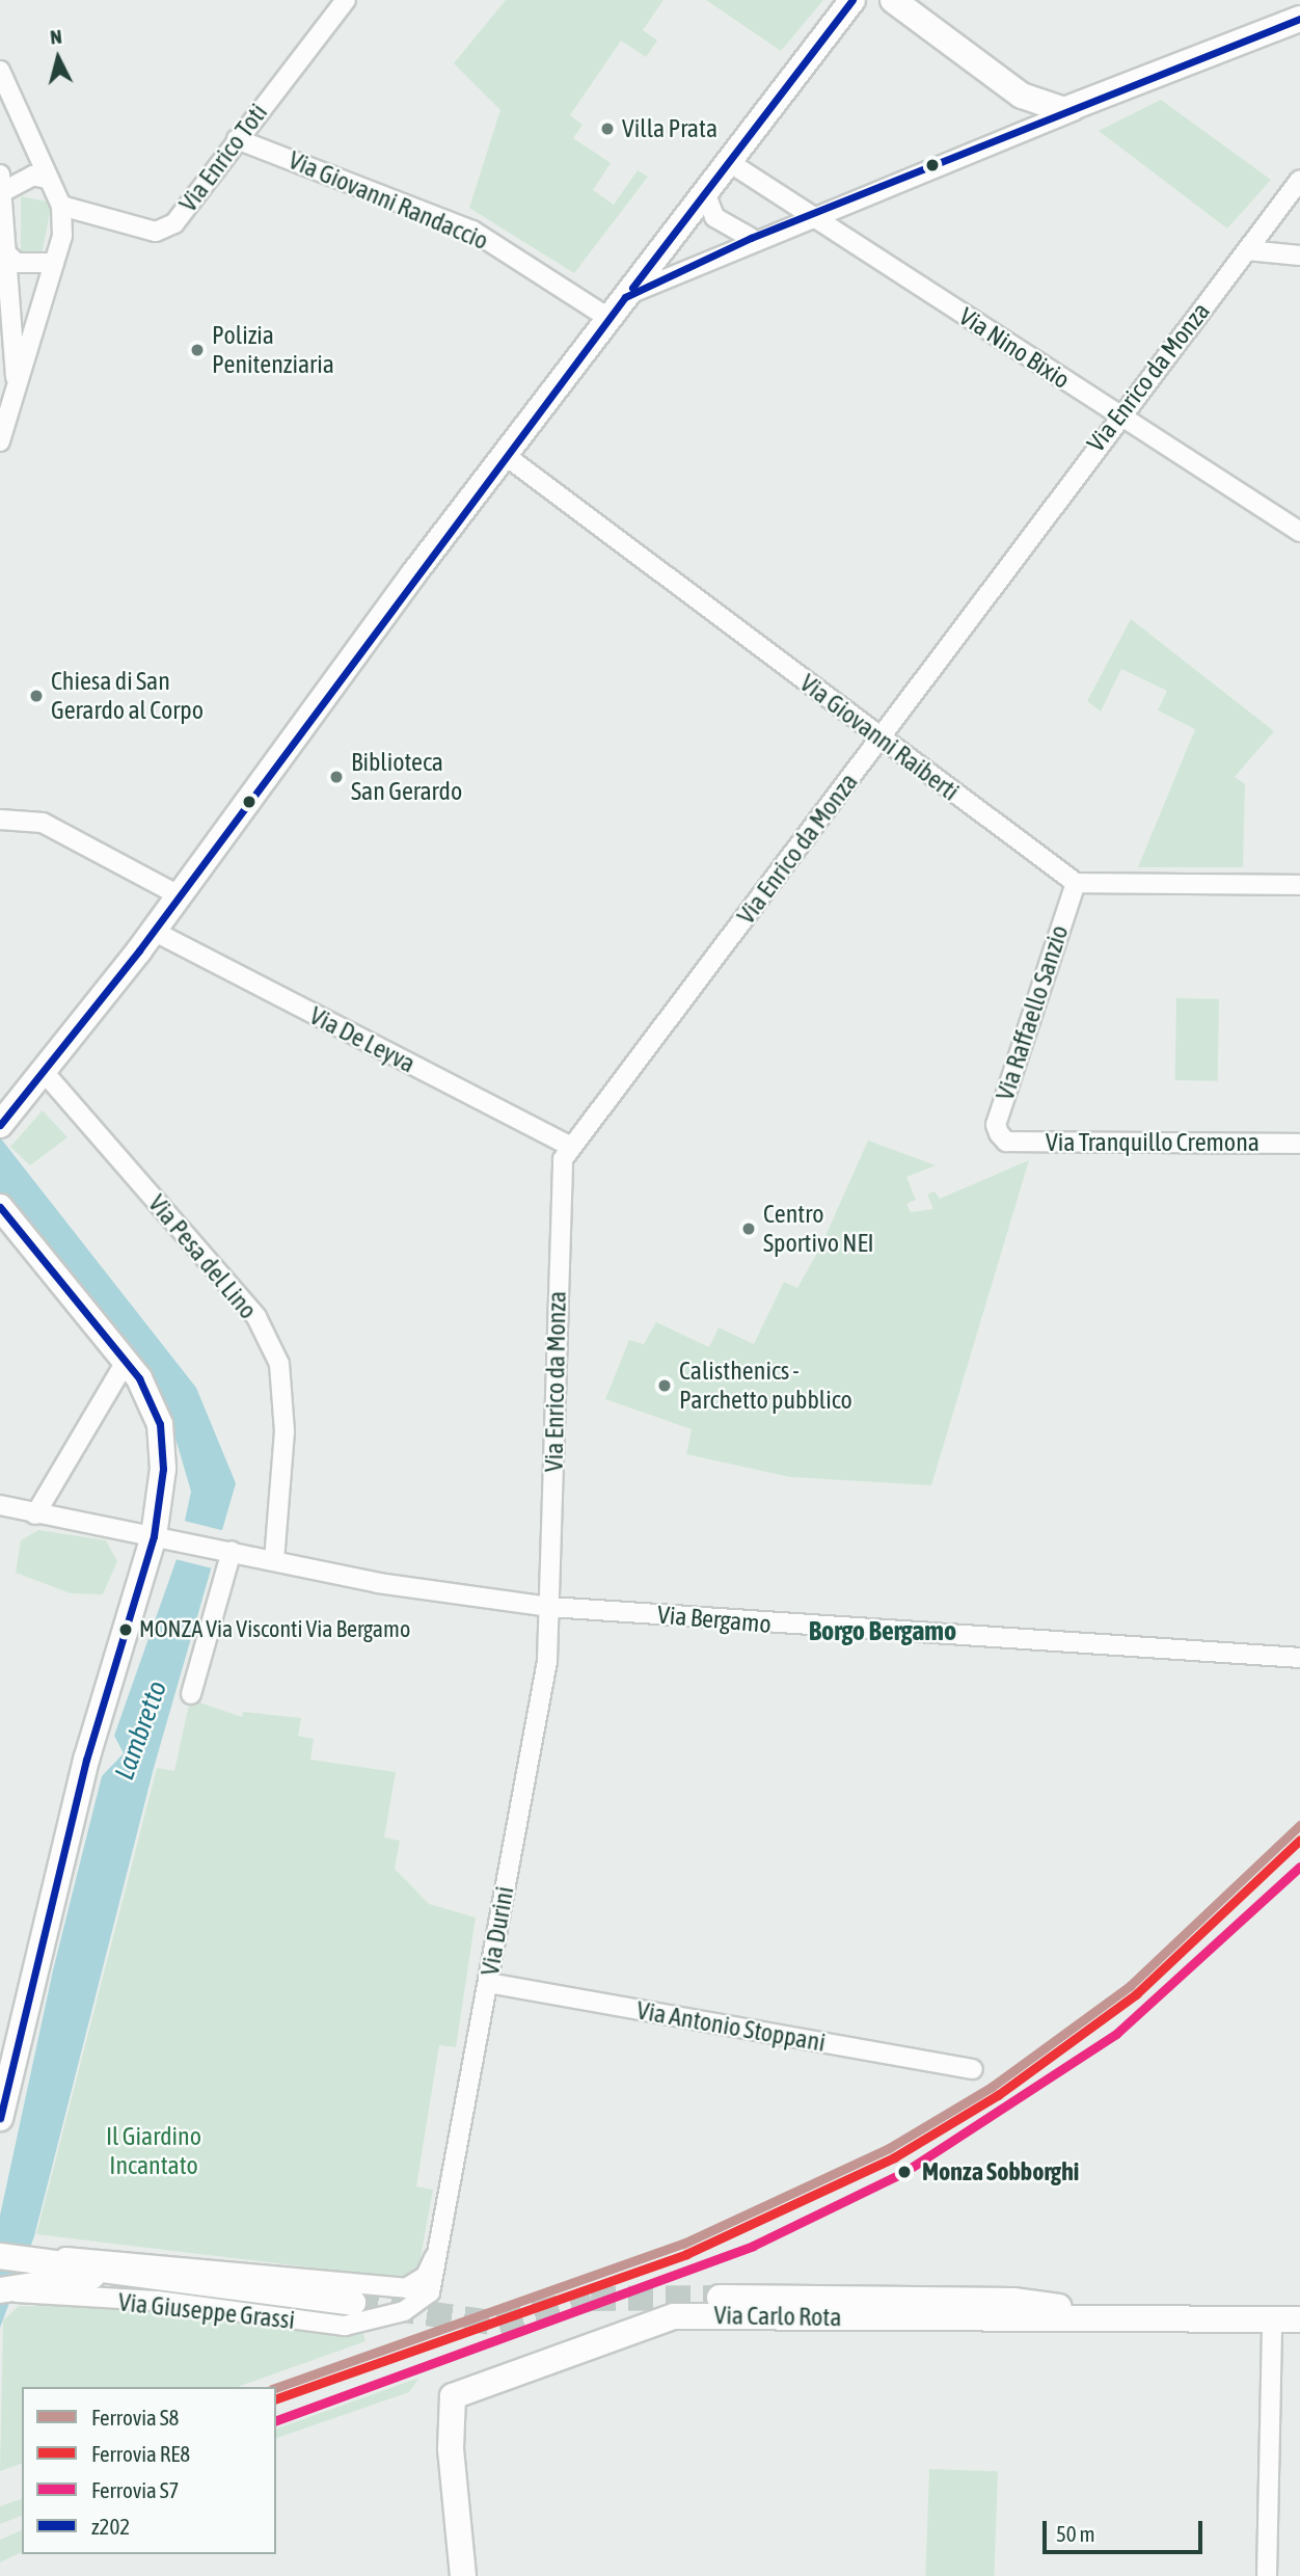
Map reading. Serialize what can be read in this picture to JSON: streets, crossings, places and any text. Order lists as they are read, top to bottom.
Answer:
{
  "streets": {
    "main road": ["Via Giuseppe Grassi", "Via Carlo Rota"],
    "street": [
      "Via Enrico Toti",
      "Via Giovanni Randaccio",
      "Via Nino Bixio",
      "Via Enrico da Monza",
      "Via Giovanni Raiberti",
      "Via Raffaello Sanzio",
      "Via De Leyva",
      "Via Tranquillo Cremona",
      "Via Pesa del Lino",
      "Via Bergamo",
      "Via Durini",
      "Via Antonio Stoppani"
    ]
  },
  "crossings": [
    ["Via Enrico Toti", "Via Giovanni Randaccio"],
    ["Via Nino Bixio", "Via Enrico da Monza"],
    ["Via Enrico da Monza", "Via Giovanni Raiberti"],
    ["Via Enrico da Monza", "Via De Leyva"],
    ["Via Enrico da Monza", "Via Bergamo"],
    ["Via Enrico da Monza", "Via Durini"],
    ["Via Giovanni Raiberti", "Via Raffaello Sanzio"],
    ["Via Raffaello Sanzio", "Via Tranquillo Cremona"],
    ["Via Pesa del Lino", "Via Bergamo"],
    ["Via Bergamo", "Via Durini"],
    ["Via Durini", "Via Antonio Stoppani"],
    ["Via Durini", "Via Giuseppe Grassi"]
  ],
  "districts": ["Borgo Bergamo"],
  "water": ["Lambretto"],
  "parks": ["Il Giardino Incantato"],
  "places": [
    "Villa Prata",
    "Polizia Penitenziaria",
    "Chiesa di San Gerardo al Corpo",
    "Biblioteca San Gerardo",
    "Centro Sportivo NEI",
    "Calisthenics - Parchetto pubblico",
    "MONZA Via Visconti Via Bergamo",
    "Monza Sobborghi"
  ],
  "lines": [
    "transit line z202",
    "rail line S8",
    "rail line RE8",
    "rail line S7"
  ],
  "legend": [
    "Ferrovia S8",
    "Ferrovia RE8",
    "Ferrovia S7",
    "z202"
  ],
  "scale_bar": "50 m",
  "north": "top"
}
